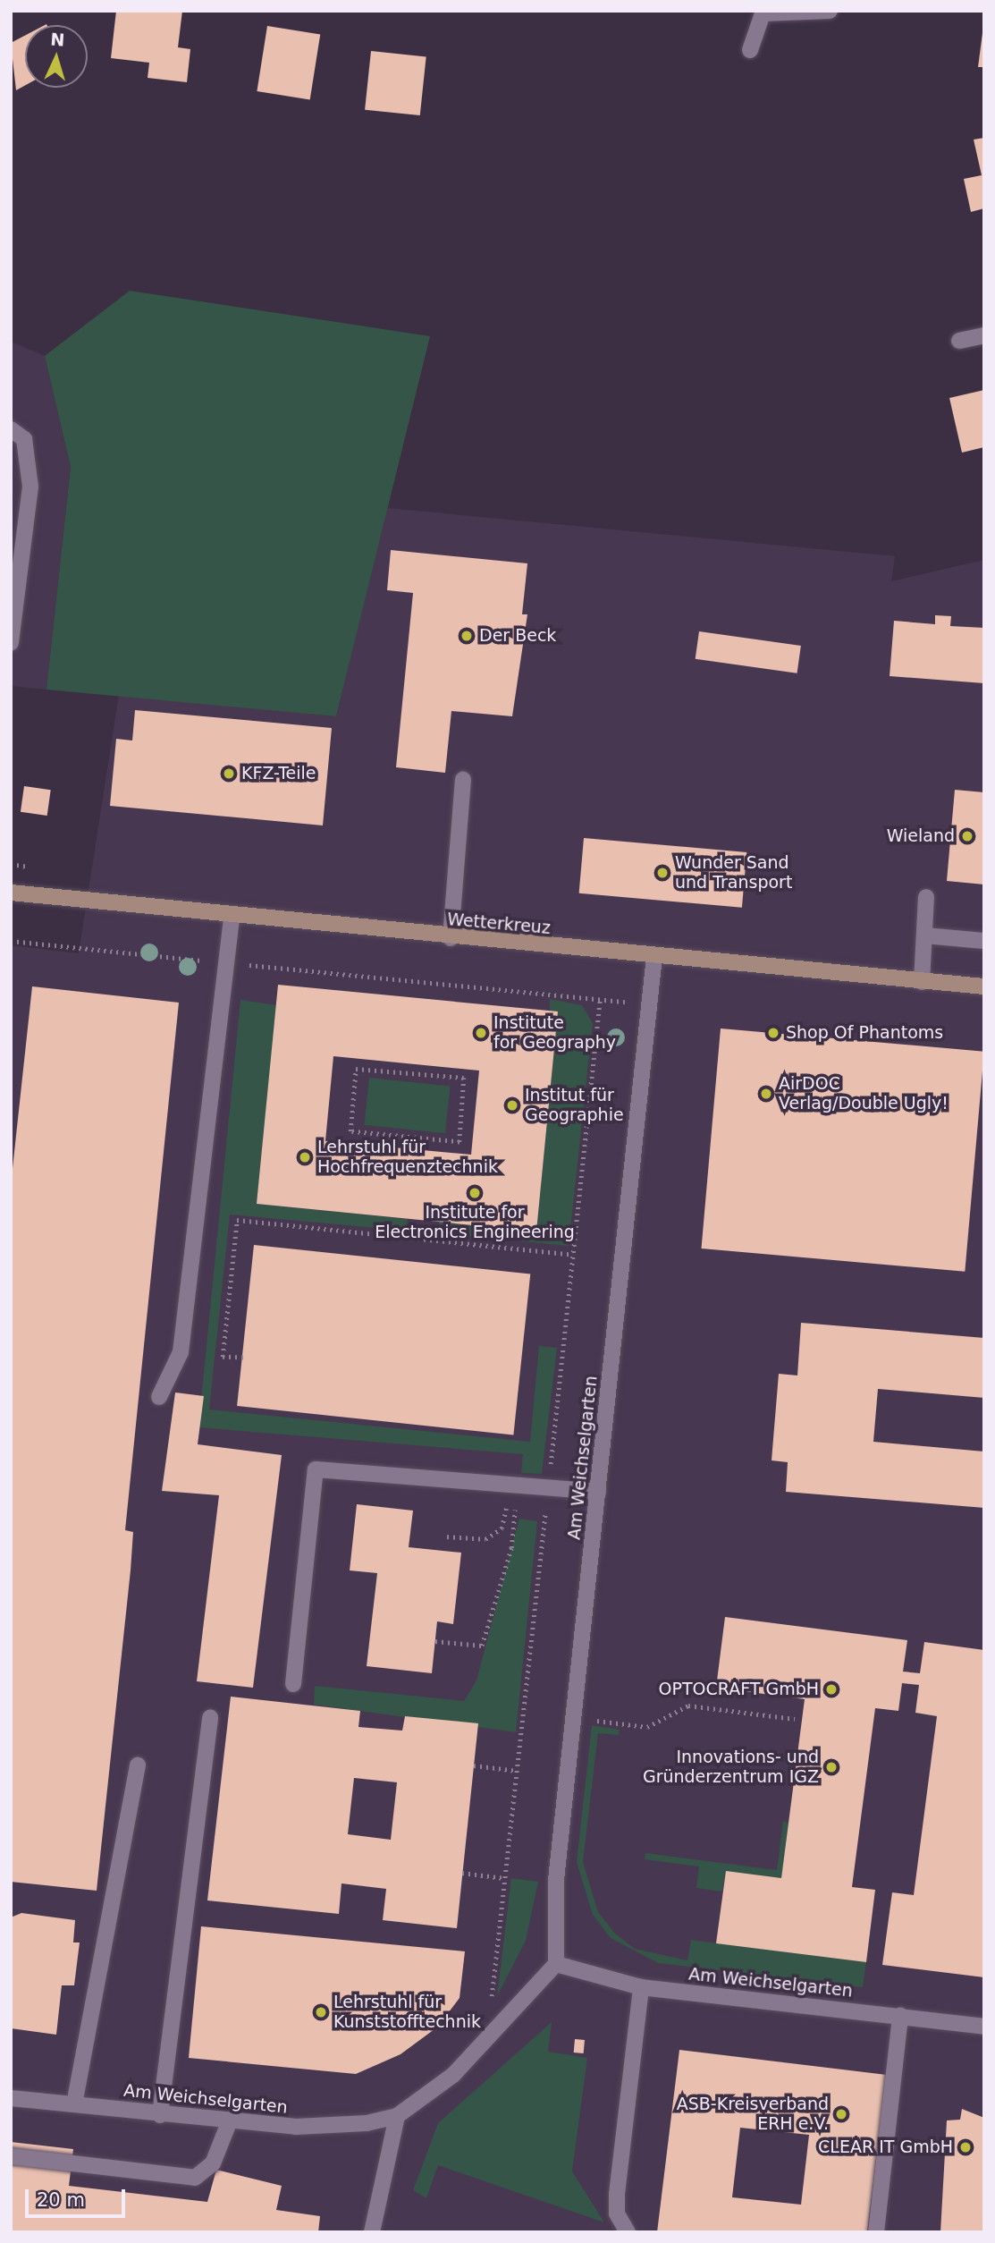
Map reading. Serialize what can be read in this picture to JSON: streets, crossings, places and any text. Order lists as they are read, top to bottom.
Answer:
{
  "streets": {
    "street": ["Wetterkreuz", "Am Weichselgarten"]
  },
  "crossings": [
    ["Wetterkreuz", "Am Weichselgarten"]
  ],
  "places": [
    "Der Beck",
    "KFZ-Teile",
    "Wieland",
    "Wunder Sand und Transport",
    "Institute for Geography",
    "Shop Of Phantoms",
    "AirDOC Verlag/Double Ugly!",
    "Institut für Geographie",
    "Lehrstuhl für Hochfrequenztechnik",
    "Institute for Electronics Engineering",
    "OPTOCRAFT GmbH",
    "Innovations- und Gründerzentrum IGZ",
    "Lehrstuhl für Kunststofftechnik",
    "ASB-Kreisverband ERH e.V.",
    "CLEAR IT GmbH"
  ],
  "scale_bar": "20 m",
  "north": "top"
}
